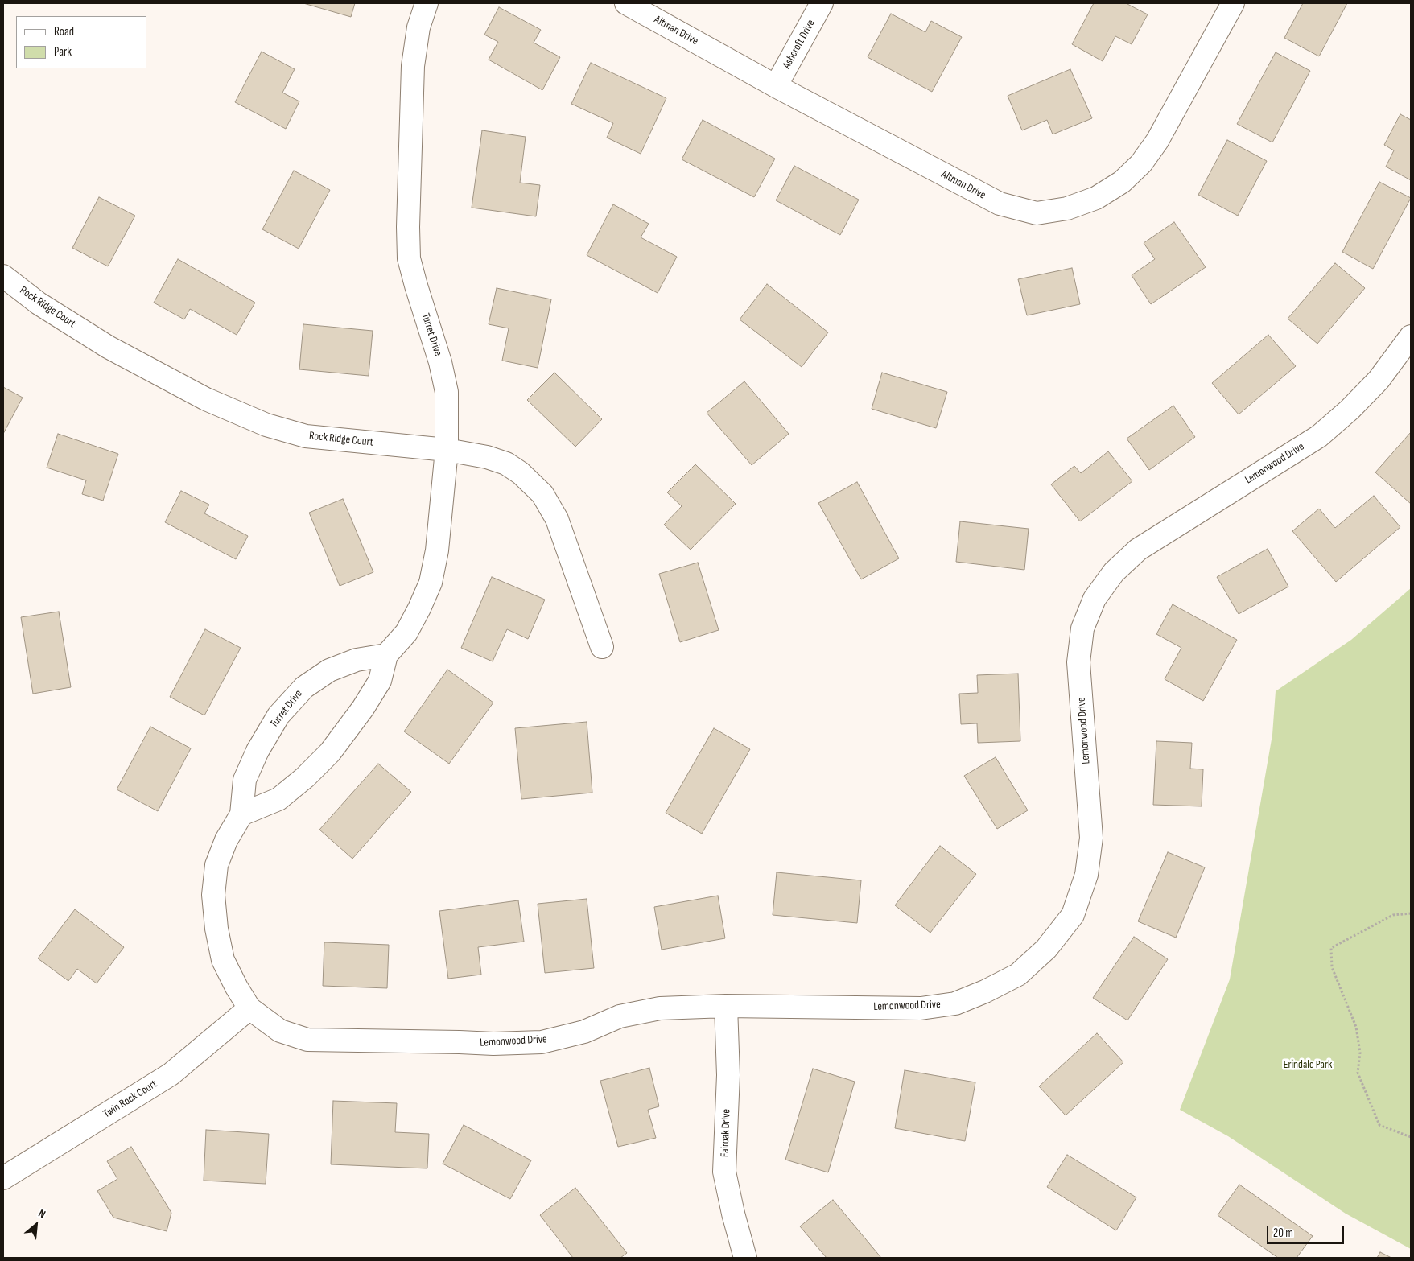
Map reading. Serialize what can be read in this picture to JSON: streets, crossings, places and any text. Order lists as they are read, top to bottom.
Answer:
{
  "streets": {
    "street": [
      "Altman Drive",
      "Ashcroft Drive",
      "Rock Ridge Court",
      "Turret Drive",
      "Lemonwood Drive",
      "Twin Rock Court",
      "Fairoak Drive"
    ]
  },
  "crossings": [
    ["Altman Drive", "Ashcroft Drive"],
    ["Rock Ridge Court", "Turret Drive"],
    ["Turret Drive", "Lemonwood Drive"],
    ["Turret Drive", "Twin Rock Court"],
    ["Lemonwood Drive", "Twin Rock Court"],
    ["Lemonwood Drive", "Fairoak Drive"]
  ],
  "parks": ["Erindale Park"],
  "legend": ["Road", "Park"],
  "scale_bar": "20 m",
  "north": "top right"
}
